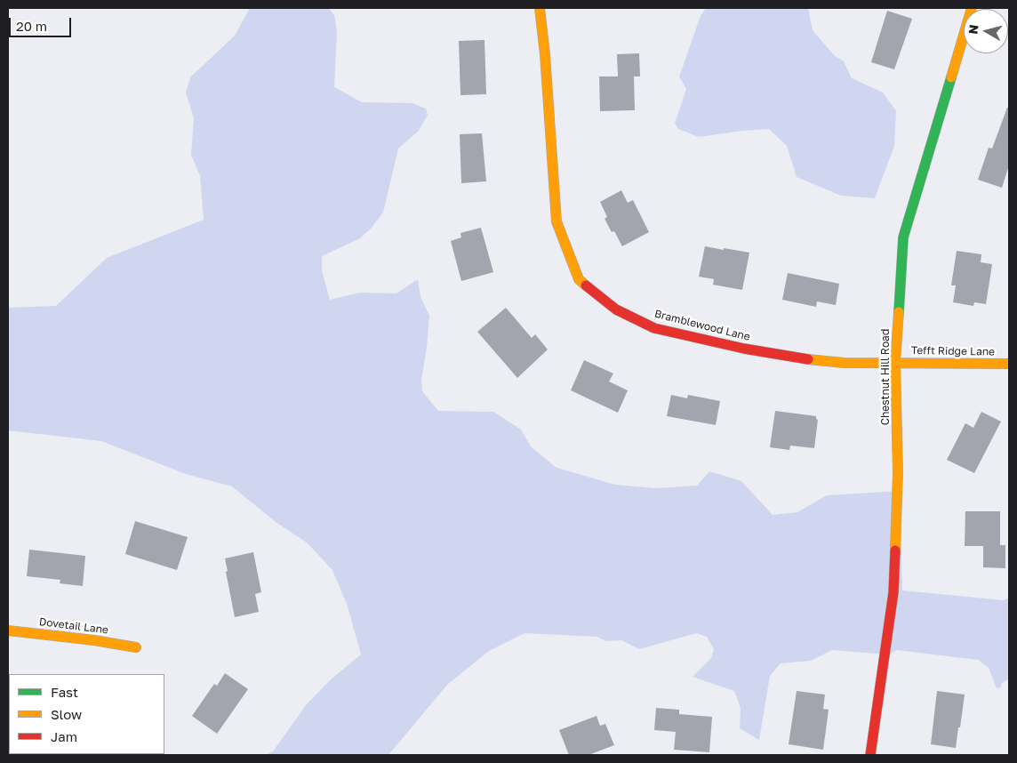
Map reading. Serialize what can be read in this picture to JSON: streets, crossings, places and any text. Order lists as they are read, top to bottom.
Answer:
{
  "streets": {
    "street": [
      "Bramblewood Lane",
      "Tefft Ridge Lane",
      "Chestnut Hill Road",
      "Dovetail Lane"
    ]
  },
  "crossings": [
    ["Bramblewood Lane", "Tefft Ridge Lane"],
    ["Bramblewood Lane", "Chestnut Hill Road"],
    ["Tefft Ridge Lane", "Chestnut Hill Road"]
  ],
  "legend": ["Fast", "Slow", "Jam"],
  "scale_bar": "20 m",
  "north": "left"
}
